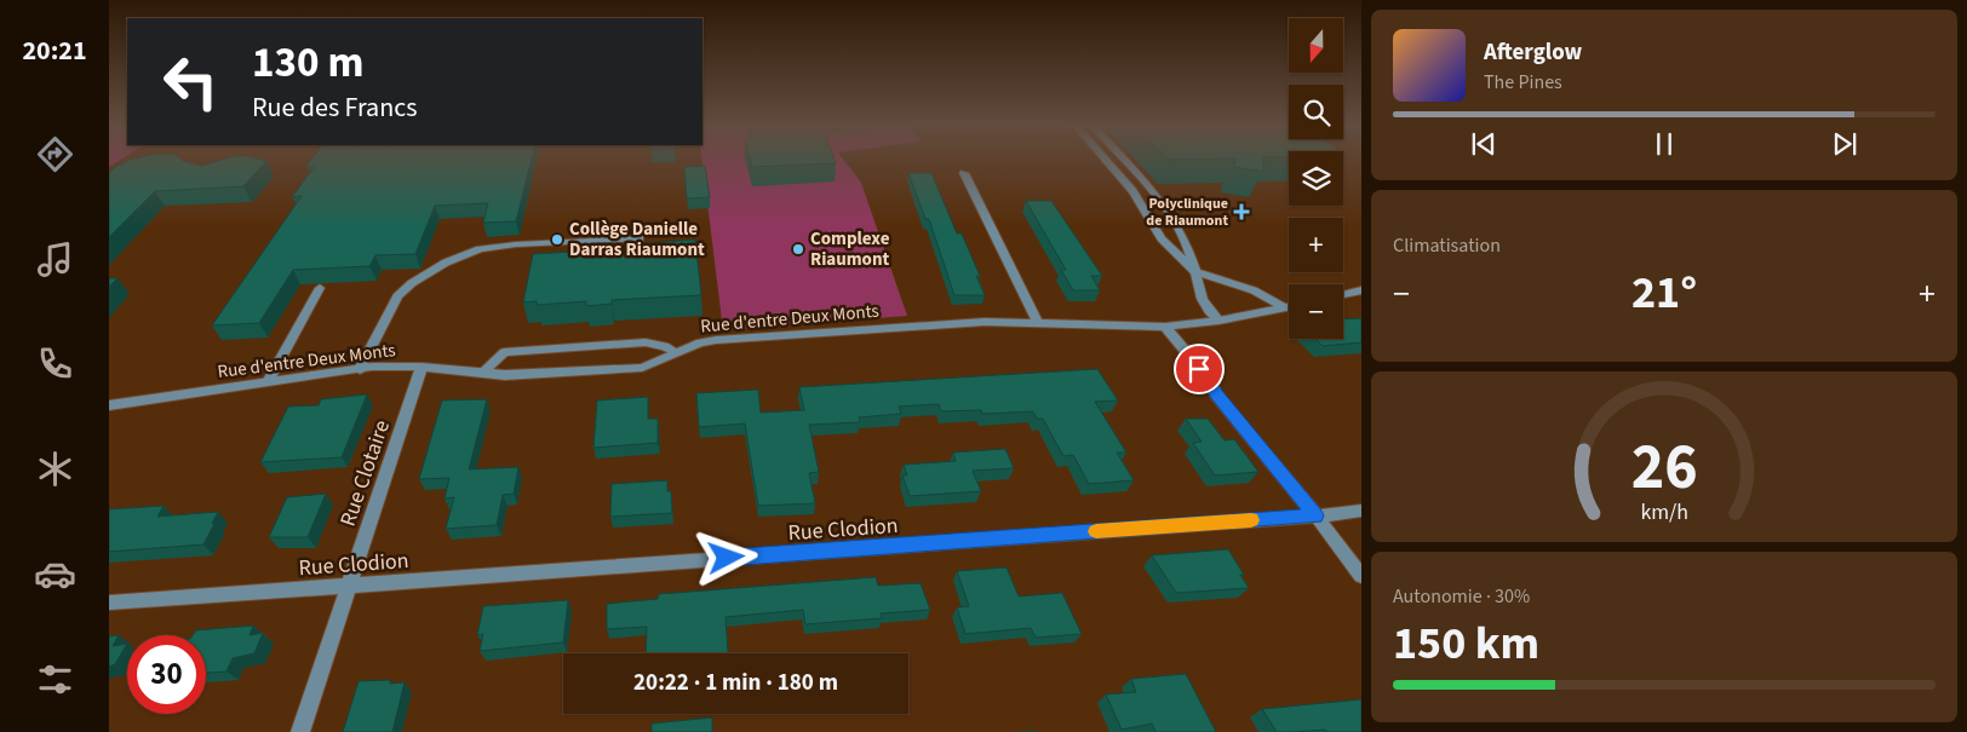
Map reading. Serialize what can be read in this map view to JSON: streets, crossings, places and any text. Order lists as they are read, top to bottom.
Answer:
{
  "streets": {
    "street": ["Rue d'entre Deux Monts", "Rue Clotaire", "Rue Clodion"]
  },
  "crossings": [
    ["Rue d'entre Deux Monts", "Rue Clotaire"],
    ["Rue Clotaire", "Rue Clodion"]
  ],
  "places": {
    "health": ["Polyclinique de Riaumont"],
    "other": ["Collège Danielle Darras Riaumont", "Complexe Riaumont"]
  },
  "north": "bottom",
  "page": {
    "tabs": "20:21",
    "map_buttons": ["+", "−"],
    "turn": ["130 m", "Rue des Francs"],
    "song": ["Afterglow", "The Pines"],
    "tile": [
      "Climatisation",
      ["Autonomie · 30%", "150 km"]
    ],
    "heat": ["−", "21°", "+"],
    "limit": "30",
    "trip": "20:22 · 1 min · 180 m",
    "gauge": ["26", "km/h"]
  }
}
